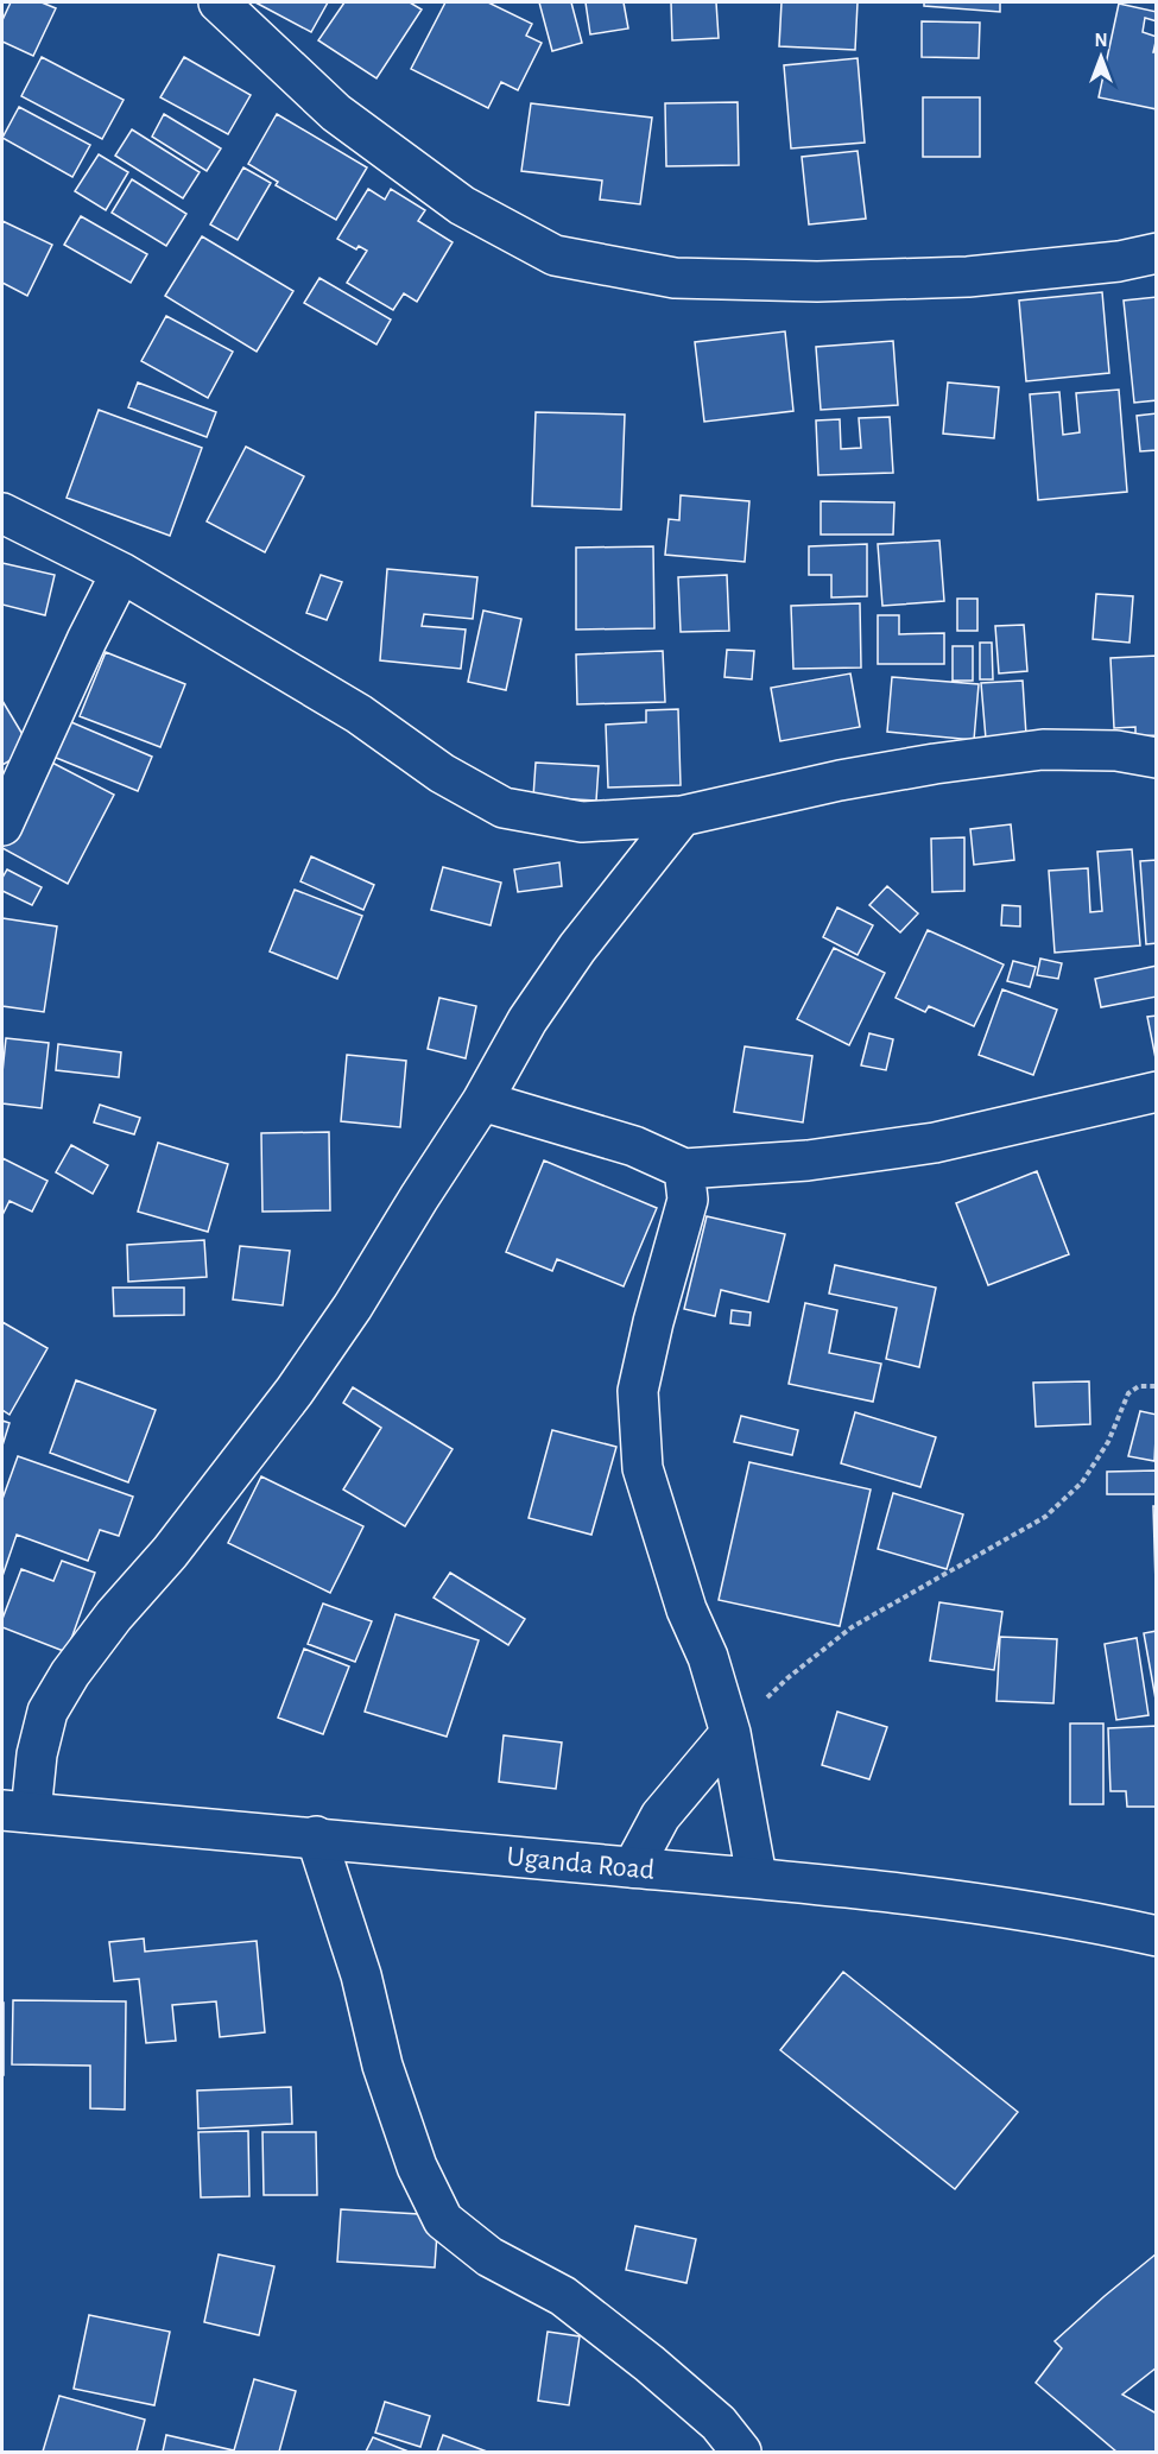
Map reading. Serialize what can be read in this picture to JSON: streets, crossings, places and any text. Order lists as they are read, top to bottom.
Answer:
{
  "streets": {
    "street": ["Uganda Road"]
  },
  "north": "top"
}
